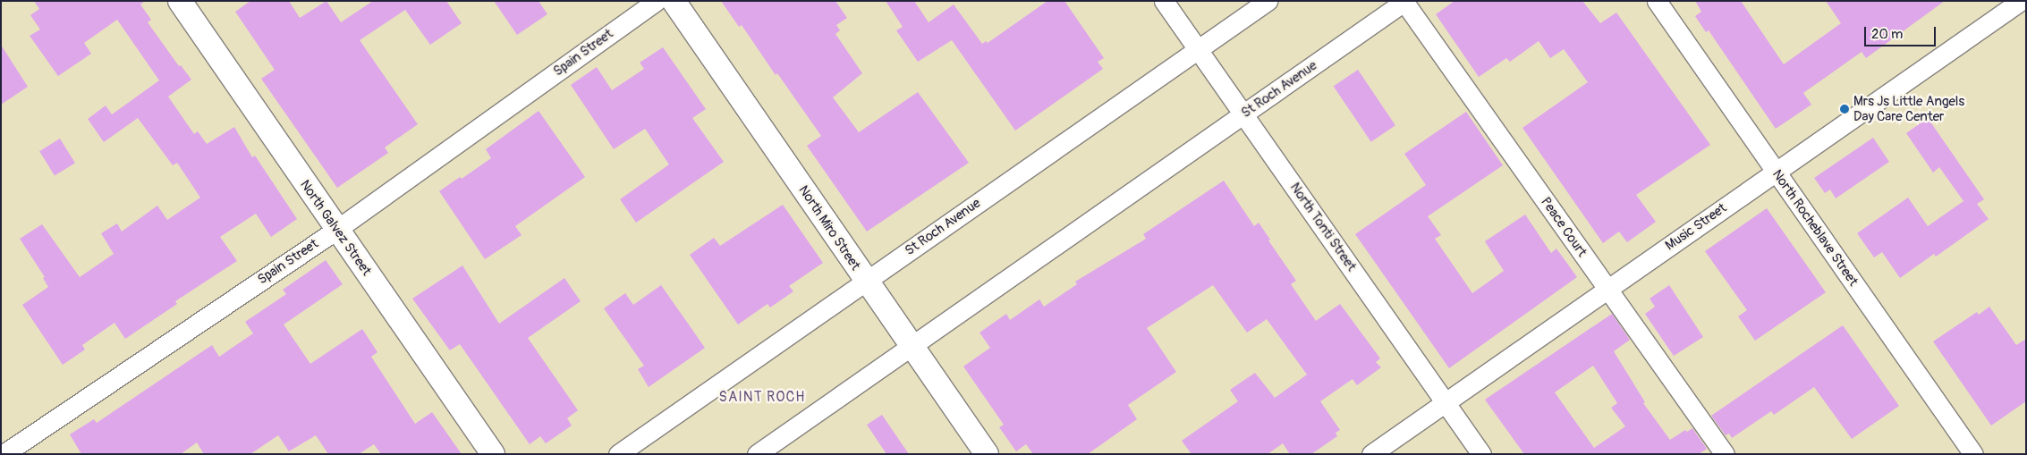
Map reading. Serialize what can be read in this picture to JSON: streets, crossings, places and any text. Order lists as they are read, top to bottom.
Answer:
{
  "streets": {
    "street": [
      "Spain Street",
      "St Roch Avenue",
      "North Tonti Street",
      "Peace Court",
      "Music Street",
      "North Galvez Street",
      "North Miro Street",
      "North Rocheblave Street"
    ]
  },
  "crossings": [
    ["Spain Street", "North Galvez Street"],
    ["St Roch Avenue", "North Tonti Street"],
    ["St Roch Avenue", "Peace Court"],
    ["St Roch Avenue", "North Miro Street"],
    ["North Tonti Street", "Music Street"],
    ["Peace Court", "Music Street"],
    ["Music Street", "North Rocheblave Street"]
  ],
  "districts": ["SAINT ROCH"],
  "places": ["Mrs Js Little Angels Day Care Center"],
  "scale_bar": "20 m"
}
